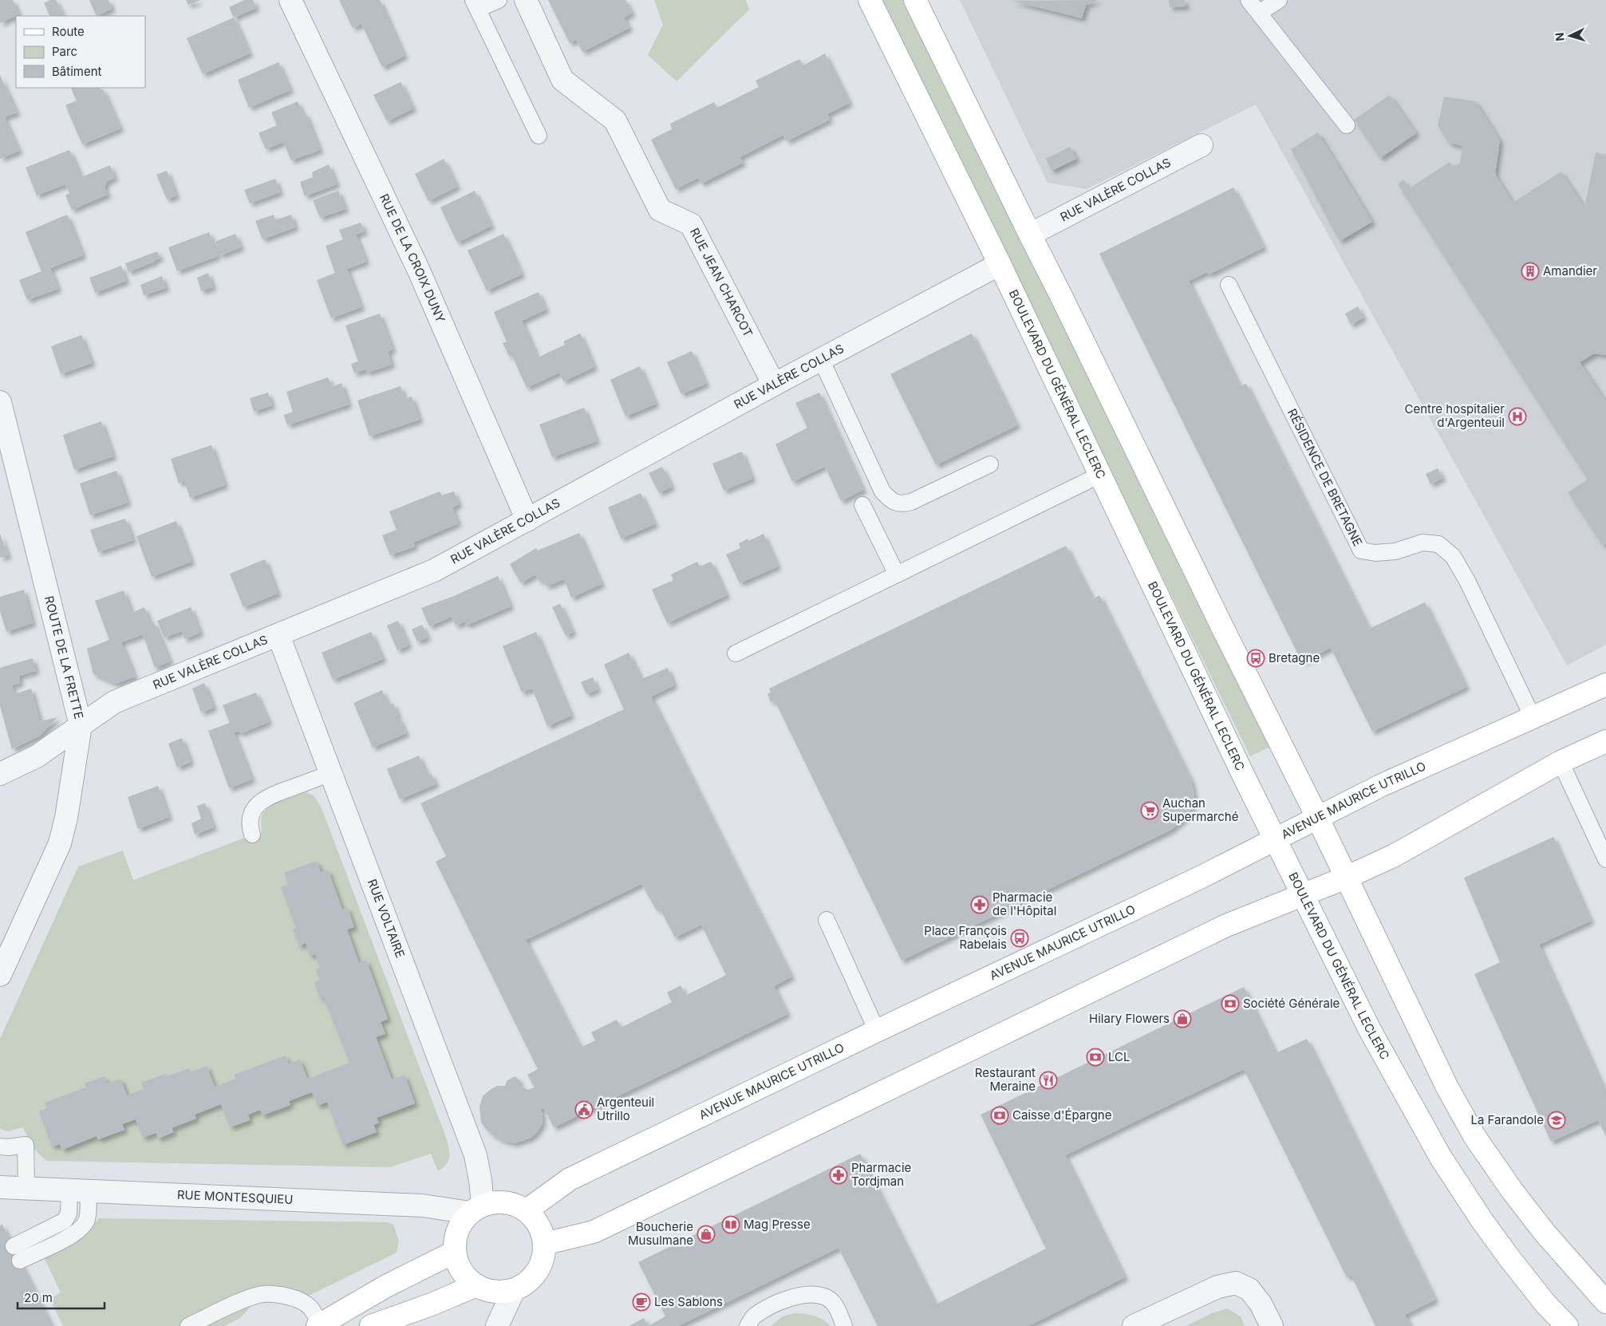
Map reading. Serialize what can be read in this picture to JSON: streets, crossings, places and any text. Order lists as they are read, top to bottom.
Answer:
{
  "streets": {
    "street": [
      "RUE VALÈRE COLLAS",
      "RUE DE LA CROIX DUNY",
      "RUE JEAN CHARCOT",
      "BOULEVARD DU GÉNÉRAL LECLERC",
      "ROUTE DE LA FRETTE",
      "AVENUE MAURICE UTRILLO",
      "RUE VOLTAIRE",
      "RUE MONTESQUIEU"
    ],
    "lane": ["RÉSIDENCE DE BRETAGNE"]
  },
  "crossings": [
    ["RUE VALÈRE COLLAS", "RUE DE LA CROIX DUNY"],
    ["RUE VALÈRE COLLAS", "RUE JEAN CHARCOT"],
    ["RUE VALÈRE COLLAS", "BOULEVARD DU GÉNÉRAL LECLERC"],
    ["RUE VALÈRE COLLAS", "ROUTE DE LA FRETTE"],
    ["RUE VALÈRE COLLAS", "RUE VOLTAIRE"],
    ["BOULEVARD DU GÉNÉRAL LECLERC", "AVENUE MAURICE UTRILLO"],
    ["RÉSIDENCE DE BRETAGNE", "AVENUE MAURICE UTRILLO"],
    ["AVENUE MAURICE UTRILLO", "RUE VOLTAIRE"],
    ["AVENUE MAURICE UTRILLO", "RUE MONTESQUIEU"],
    ["RUE VOLTAIRE", "RUE MONTESQUIEU"]
  ],
  "places": {
    "building": ["Amandier"],
    "hospital": ["Centre hospitalier d'Argenteuil"],
    "bus stop": ["Bretagne", "Place François Rabelais"],
    "supermarket": ["Auchan Supermarché"],
    "pharmacy": ["Pharmacie de l'Hôpital", "Pharmacie Tordjman"],
    "bank": ["Société Générale", "LCL", "Caisse d'Épargne"],
    "shop": ["Hilary Flowers", "Boucherie Musulmane"],
    "restaurant": ["Restaurant Meraine"],
    "public building": ["Argenteuil Utrillo"],
    "school or university": ["La Farandole"],
    "library": ["Mag Presse"],
    "cafe": ["Les Sablons"]
  },
  "legend": ["Route", "Parc", "Bâtiment"],
  "scale_bar": "20 m",
  "north": "left"
}
